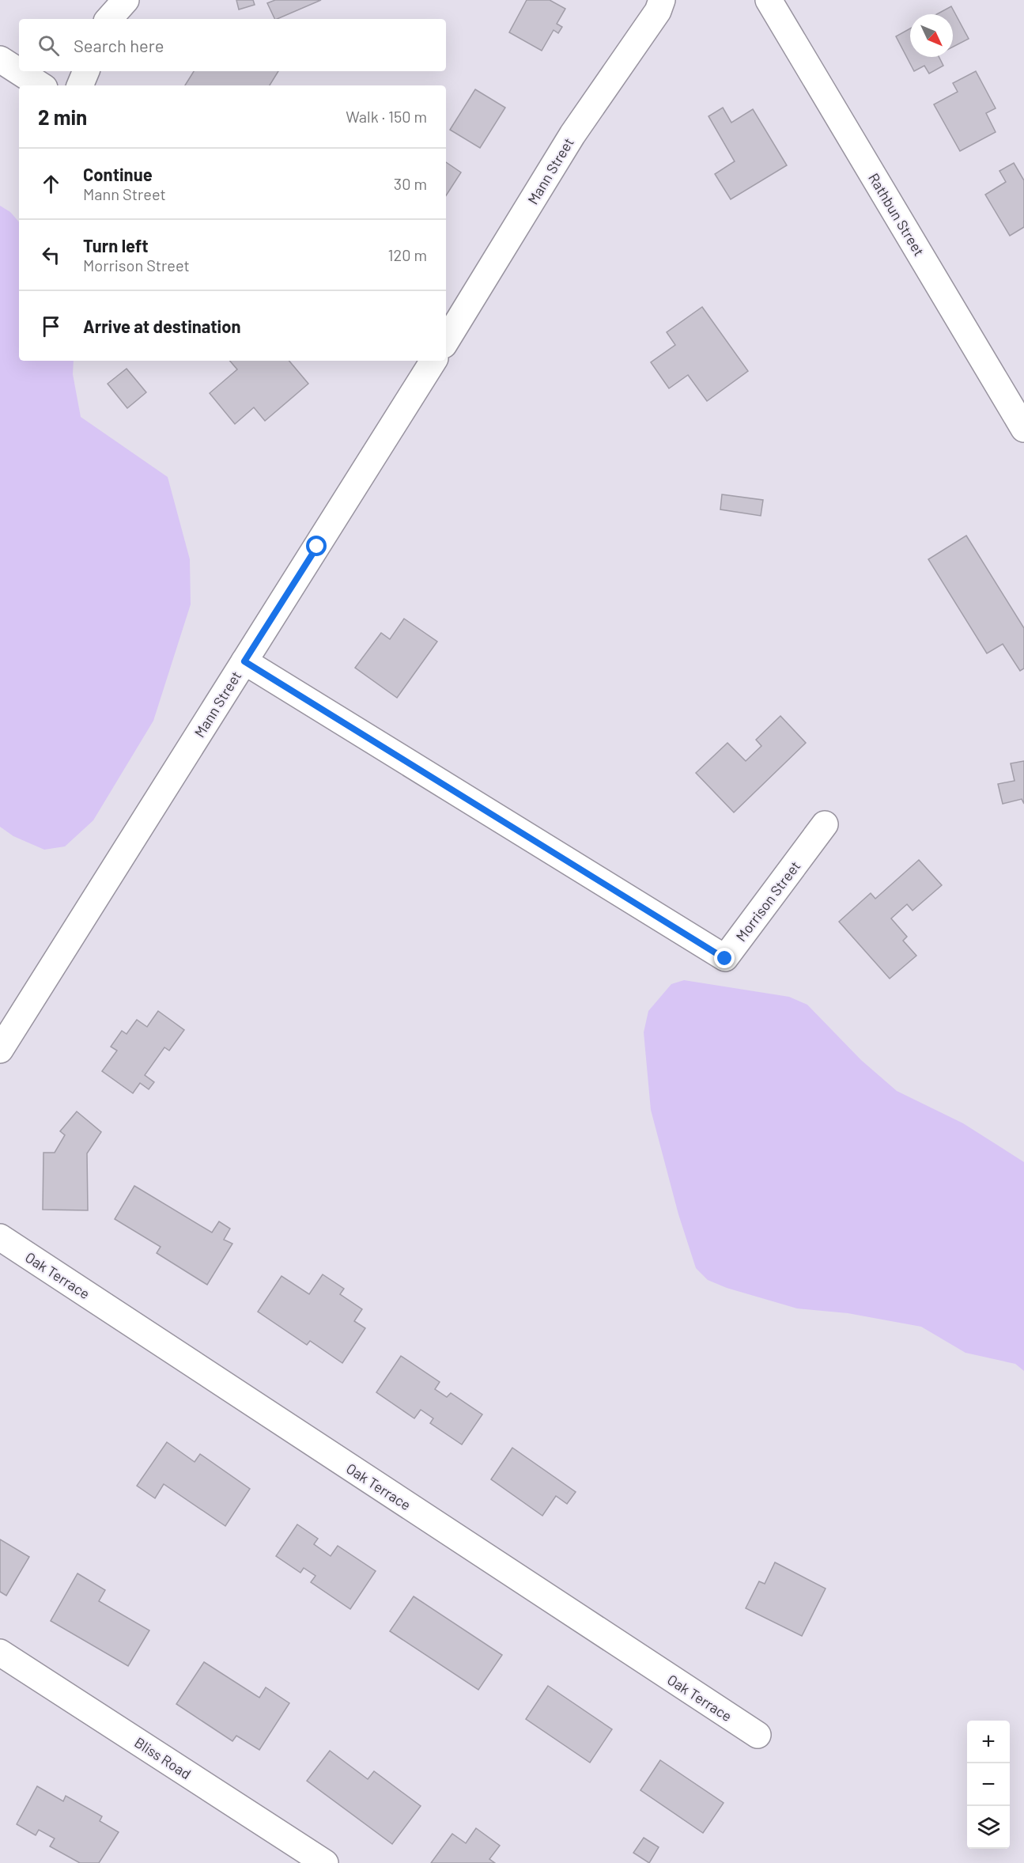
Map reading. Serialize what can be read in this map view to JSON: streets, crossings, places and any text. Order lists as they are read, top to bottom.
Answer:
{
  "streets": {
    "street": [
      "Mann Street",
      "Rathbun Street",
      "Morrison Street",
      "Oak Terrace",
      "Bliss Road"
    ]
  },
  "crossings": [
    ["Mann Street", "Morrison Street"]
  ],
  "north": "bottom right",
  "page": {
    "search": "Search here",
    "heading": ["2 min", "Walk · 150 m"],
    "list": [
      ["Continue", "Mann Street", "30 m"],
      ["Turn left", "Morrison Street", "120 m"],
      "Arrive at destination"
    ],
    "map_buttons": ["+", "−"]
  }
}
